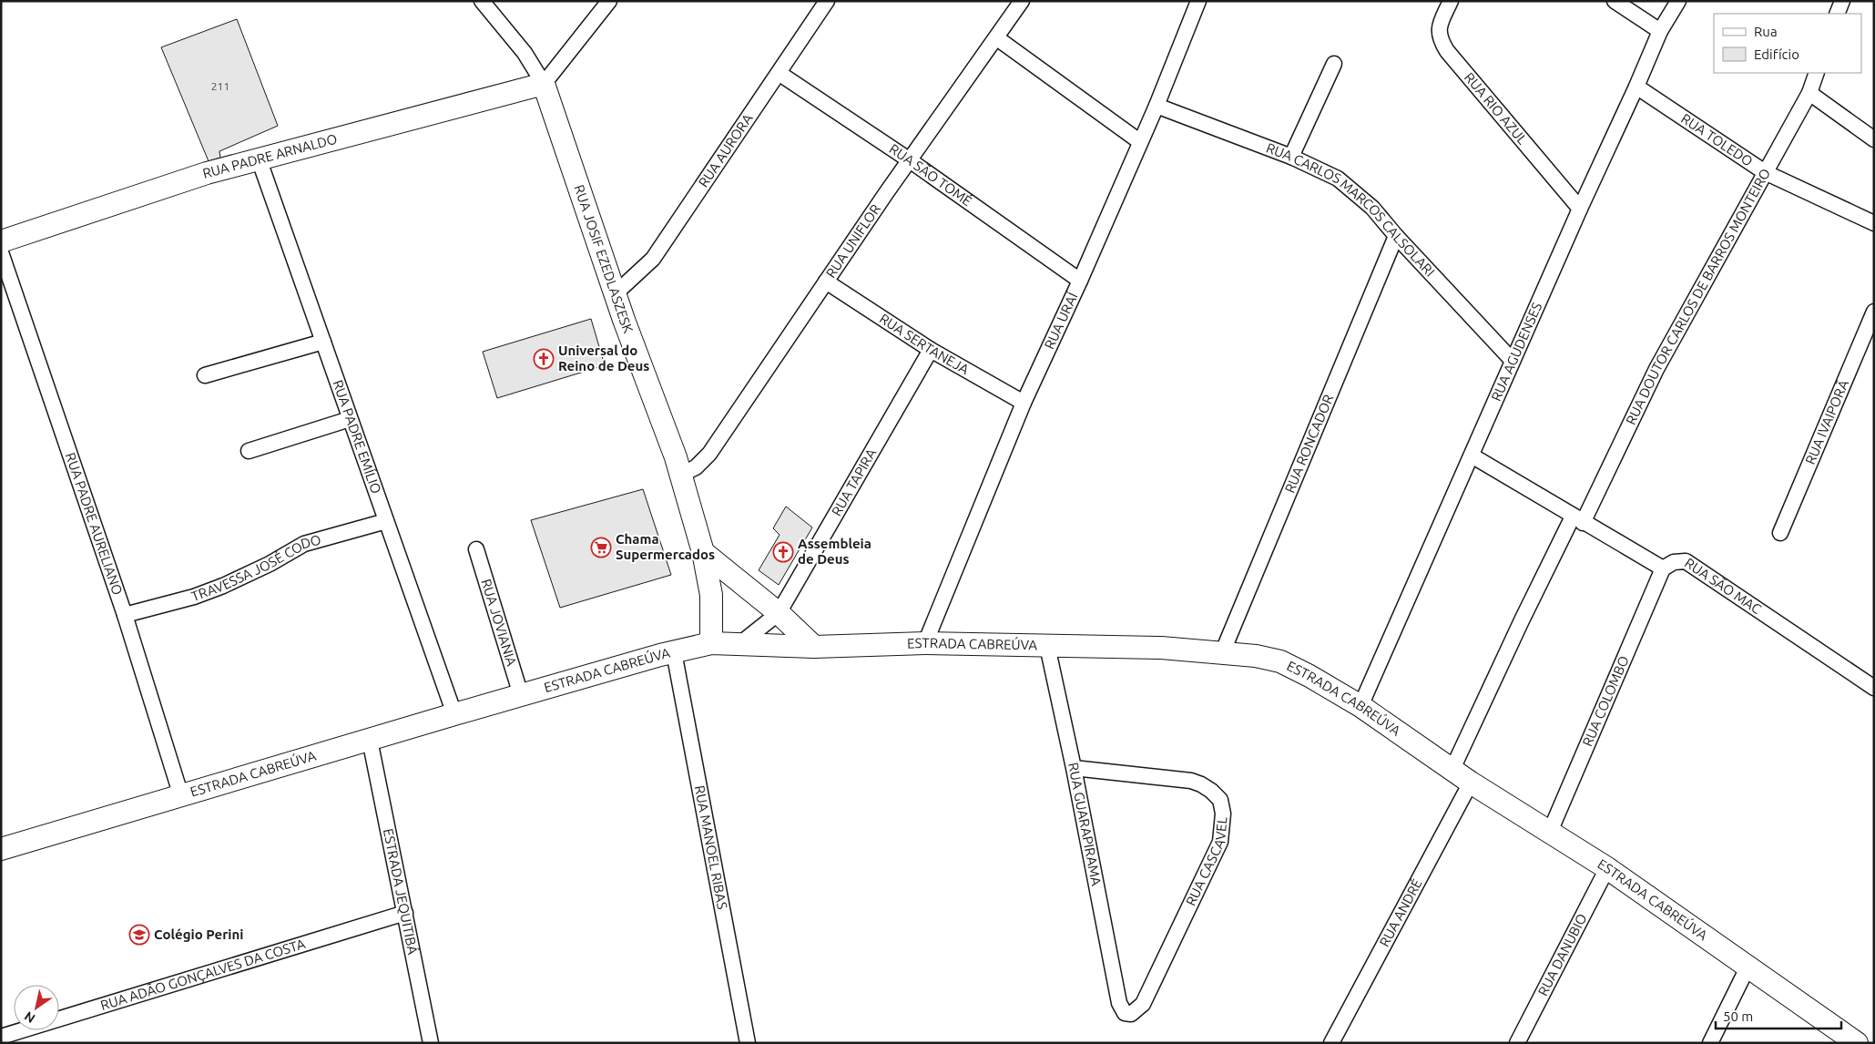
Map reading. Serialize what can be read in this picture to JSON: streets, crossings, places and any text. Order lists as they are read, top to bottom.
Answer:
{
  "streets": {
    "main road": ["RUA PADRE ARNALDO", "RUA JOSIF EZEDLASZESK", "ESTRADA CABREÚVA"],
    "street": [
      "RUA RIO AZUL",
      "RUA TOLEDO",
      "RUA AURORA",
      "RUA SÃO TOMÉ",
      "RUA CARLOS MARCOS CALSOLARI",
      "RUA UNIFLOR",
      "RUA DOUTOR CARLOS DE BARROS MONTEIRO",
      "RUA URAÍ",
      "RUA SERTANEJA",
      "RUA AGUDENSES",
      "RUA IVAIPORÃ",
      "RUA PADRE EMÍLIO",
      "RUA RONCADOR",
      "RUA TAPIRA",
      "RUA PADRE AURELIANO",
      "TRAVESSA JOSÉ CODO",
      "RUA SÃO MAC",
      "RUA JOVIANIA",
      "RUA COLOMBO",
      "RUA GUARAPIRAMA",
      "RUA MANOEL RIBAS",
      "RUA CASCAVEL",
      "ESTRADA JEQUITIBÁ",
      "RUA ANDRÉ",
      "RUA DANUBIO",
      "RUA ADÃO GONÇALVES DA COSTA"
    ]
  },
  "crossings": [
    ["RUA RIO AZUL", "RUA AGUDENSES"],
    ["RUA TOLEDO", "RUA DOUTOR CARLOS DE BARROS MONTEIRO"],
    ["RUA TOLEDO", "RUA AGUDENSES"],
    ["RUA AURORA", "RUA SÃO TOMÉ"],
    ["RUA AURORA", "RUA JOSIF EZEDLASZESK"],
    ["RUA PADRE ARNALDO", "RUA JOSIF EZEDLASZESK"],
    ["RUA PADRE ARNALDO", "RUA PADRE EMÍLIO"],
    ["RUA SÃO TOMÉ", "RUA UNIFLOR"],
    ["RUA SÃO TOMÉ", "RUA URAÍ"],
    ["RUA CARLOS MARCOS CALSOLARI", "RUA URAÍ"],
    ["RUA CARLOS MARCOS CALSOLARI", "RUA AGUDENSES"],
    ["RUA CARLOS MARCOS CALSOLARI", "RUA RONCADOR"],
    ["RUA UNIFLOR", "RUA JOSIF EZEDLASZESK"],
    ["RUA UNIFLOR", "RUA SERTANEJA"],
    ["RUA JOSIF EZEDLASZESK", "ESTRADA CABREÚVA"],
    ["RUA DOUTOR CARLOS DE BARROS MONTEIRO", "RUA SÃO MAC"],
    ["RUA DOUTOR CARLOS DE BARROS MONTEIRO", "ESTRADA CABREÚVA"],
    ["RUA URAÍ", "RUA SERTANEJA"],
    ["RUA URAÍ", "ESTRADA CABREÚVA"],
    ["RUA SERTANEJA", "RUA TAPIRA"],
    ["RUA AGUDENSES", "RUA SÃO MAC"],
    ["RUA AGUDENSES", "ESTRADA CABREÚVA"],
    ["RUA PADRE EMÍLIO", "TRAVESSA JOSÉ CODO"],
    ["RUA PADRE EMÍLIO", "ESTRADA CABREÚVA"],
    ["RUA RONCADOR", "ESTRADA CABREÚVA"],
    ["RUA PADRE AURELIANO", "TRAVESSA JOSÉ CODO"],
    ["RUA PADRE AURELIANO", "ESTRADA CABREÚVA"],
    ["RUA SÃO MAC", "RUA COLOMBO"],
    ["RUA JOVIANIA", "ESTRADA CABREÚVA"],
    ["ESTRADA CABREÚVA", "RUA COLOMBO"],
    ["ESTRADA CABREÚVA", "RUA GUARAPIRAMA"],
    ["ESTRADA CABREÚVA", "RUA MANOEL RIBAS"],
    ["ESTRADA CABREÚVA", "ESTRADA JEQUITIBÁ"],
    ["ESTRADA CABREÚVA", "RUA ANDRÉ"],
    ["ESTRADA CABREÚVA", "RUA DANUBIO"],
    ["RUA GUARAPIRAMA", "RUA CASCAVEL"],
    ["ESTRADA JEQUITIBÁ", "RUA ADÃO GONÇALVES DA COSTA"]
  ],
  "places": {
    "church": ["Universal do Reino de Deus", "Assembleia de Deus"],
    "supermarket": ["Chama Supermercados"],
    "school or university": ["Colégio Perini"]
  },
  "house_numbers": ["211"],
  "legend": ["Rua", "Edifício"],
  "scale_bar": "50 m",
  "north": "bottom left"
}
